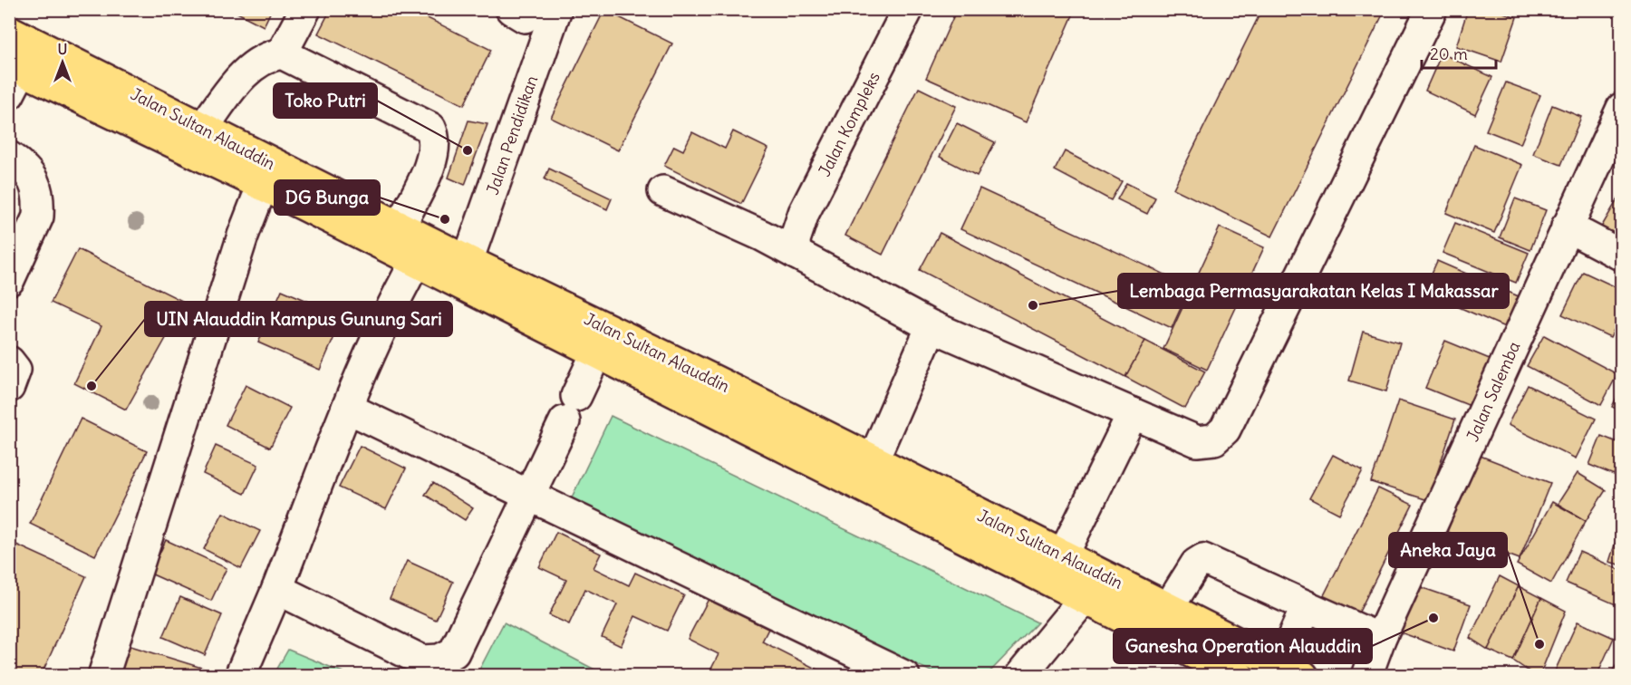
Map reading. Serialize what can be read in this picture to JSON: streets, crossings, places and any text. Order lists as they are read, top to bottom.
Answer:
{
  "streets": {
    "highway": ["Jalan Sultan Alauddin"],
    "street": ["Jalan Kompleks", "Jalan Pendidikan", "Jalan Salemba"]
  },
  "crossings": [
    ["Jalan Sultan Alauddin", "Jalan Pendidikan"]
  ],
  "places": [
    "Toko Putri",
    "DG Bunga",
    "Lembaga Permasyarakatan Kelas I Makassar",
    "UIN Alauddin Kampus Gunung Sari",
    "Ganesha Operation Alauddin",
    "Aneka Jaya"
  ],
  "scale_bar": "20 m",
  "north": "top"
}
